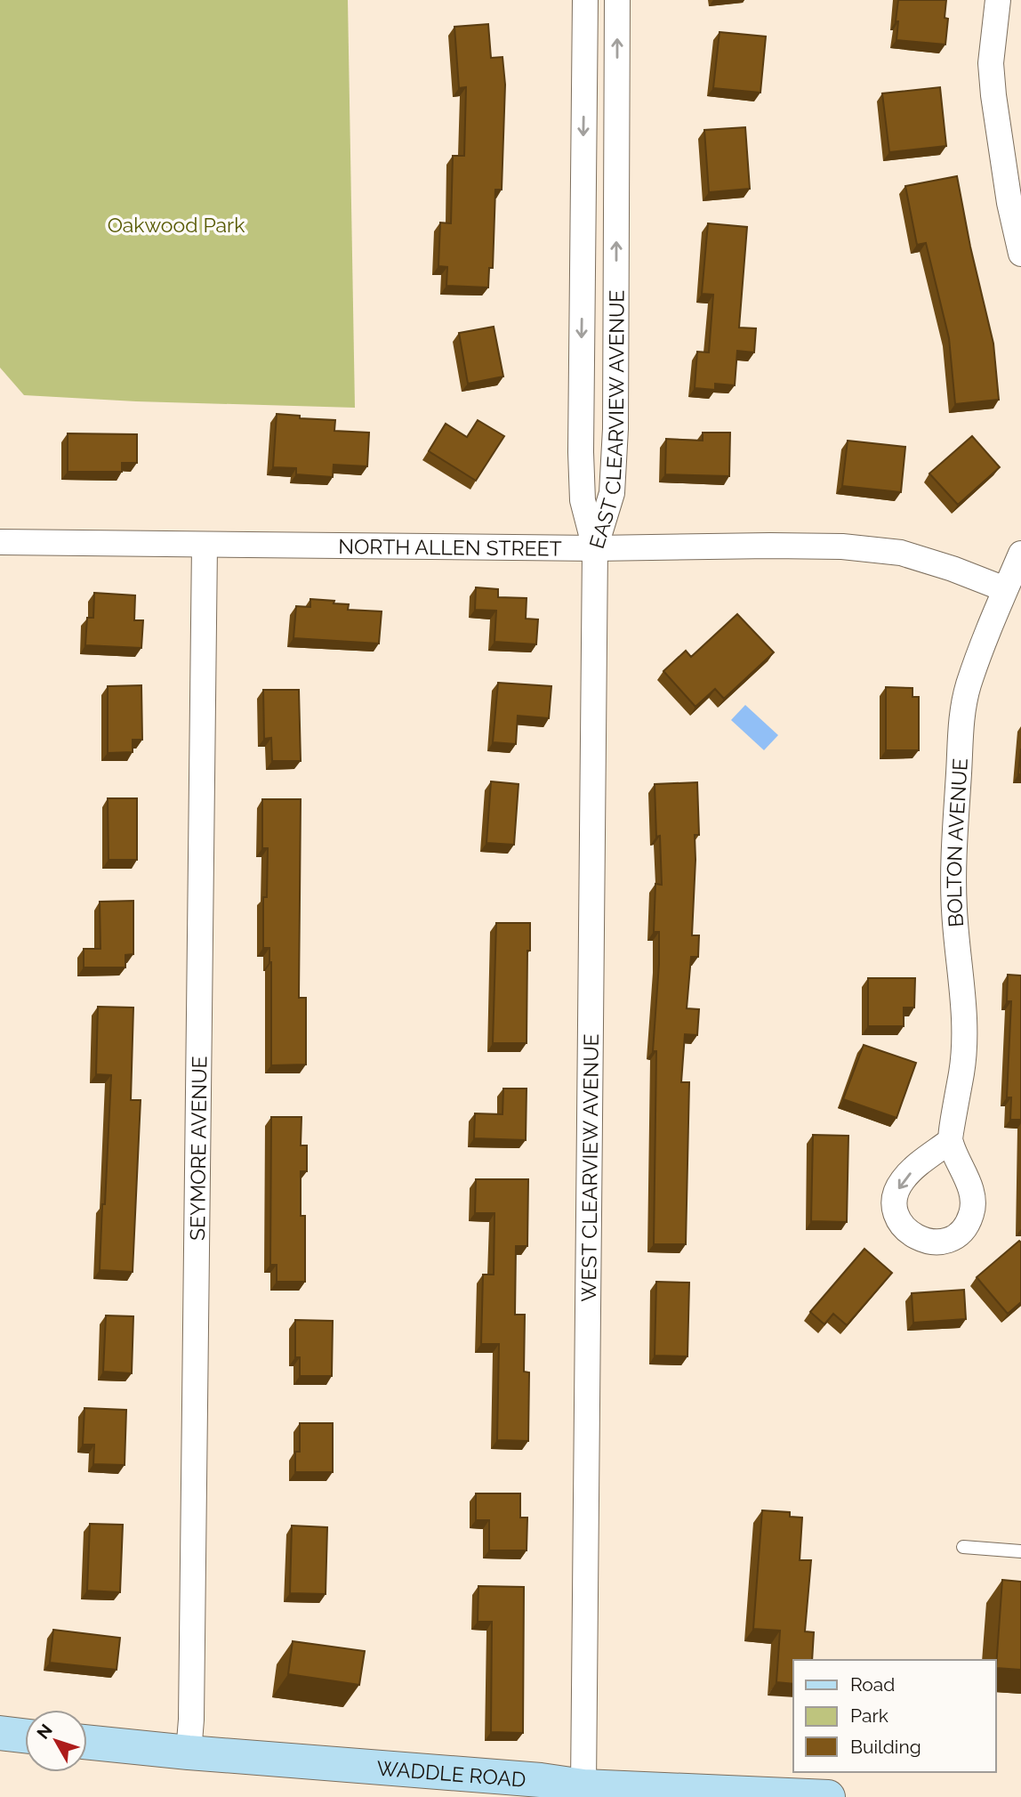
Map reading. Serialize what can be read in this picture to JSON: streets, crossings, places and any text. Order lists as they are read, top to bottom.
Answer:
{
  "streets": {
    "main road": ["WADDLE ROAD"],
    "street": [
      "EAST CLEARVIEW AVENUE",
      "NORTH ALLEN STREET",
      "BOLTON AVENUE",
      "SEYMORE AVENUE",
      "WEST CLEARVIEW AVENUE"
    ]
  },
  "crossings": [
    ["EAST CLEARVIEW AVENUE", "NORTH ALLEN STREET"],
    ["EAST CLEARVIEW AVENUE", "WEST CLEARVIEW AVENUE"],
    ["NORTH ALLEN STREET", "BOLTON AVENUE"],
    ["NORTH ALLEN STREET", "SEYMORE AVENUE"],
    ["NORTH ALLEN STREET", "WEST CLEARVIEW AVENUE"],
    ["SEYMORE AVENUE", "WADDLE ROAD"],
    ["WEST CLEARVIEW AVENUE", "WADDLE ROAD"]
  ],
  "parks": ["Oakwood Park"],
  "legend": ["Road", "Park", "Building"],
  "north": "top left"
}
